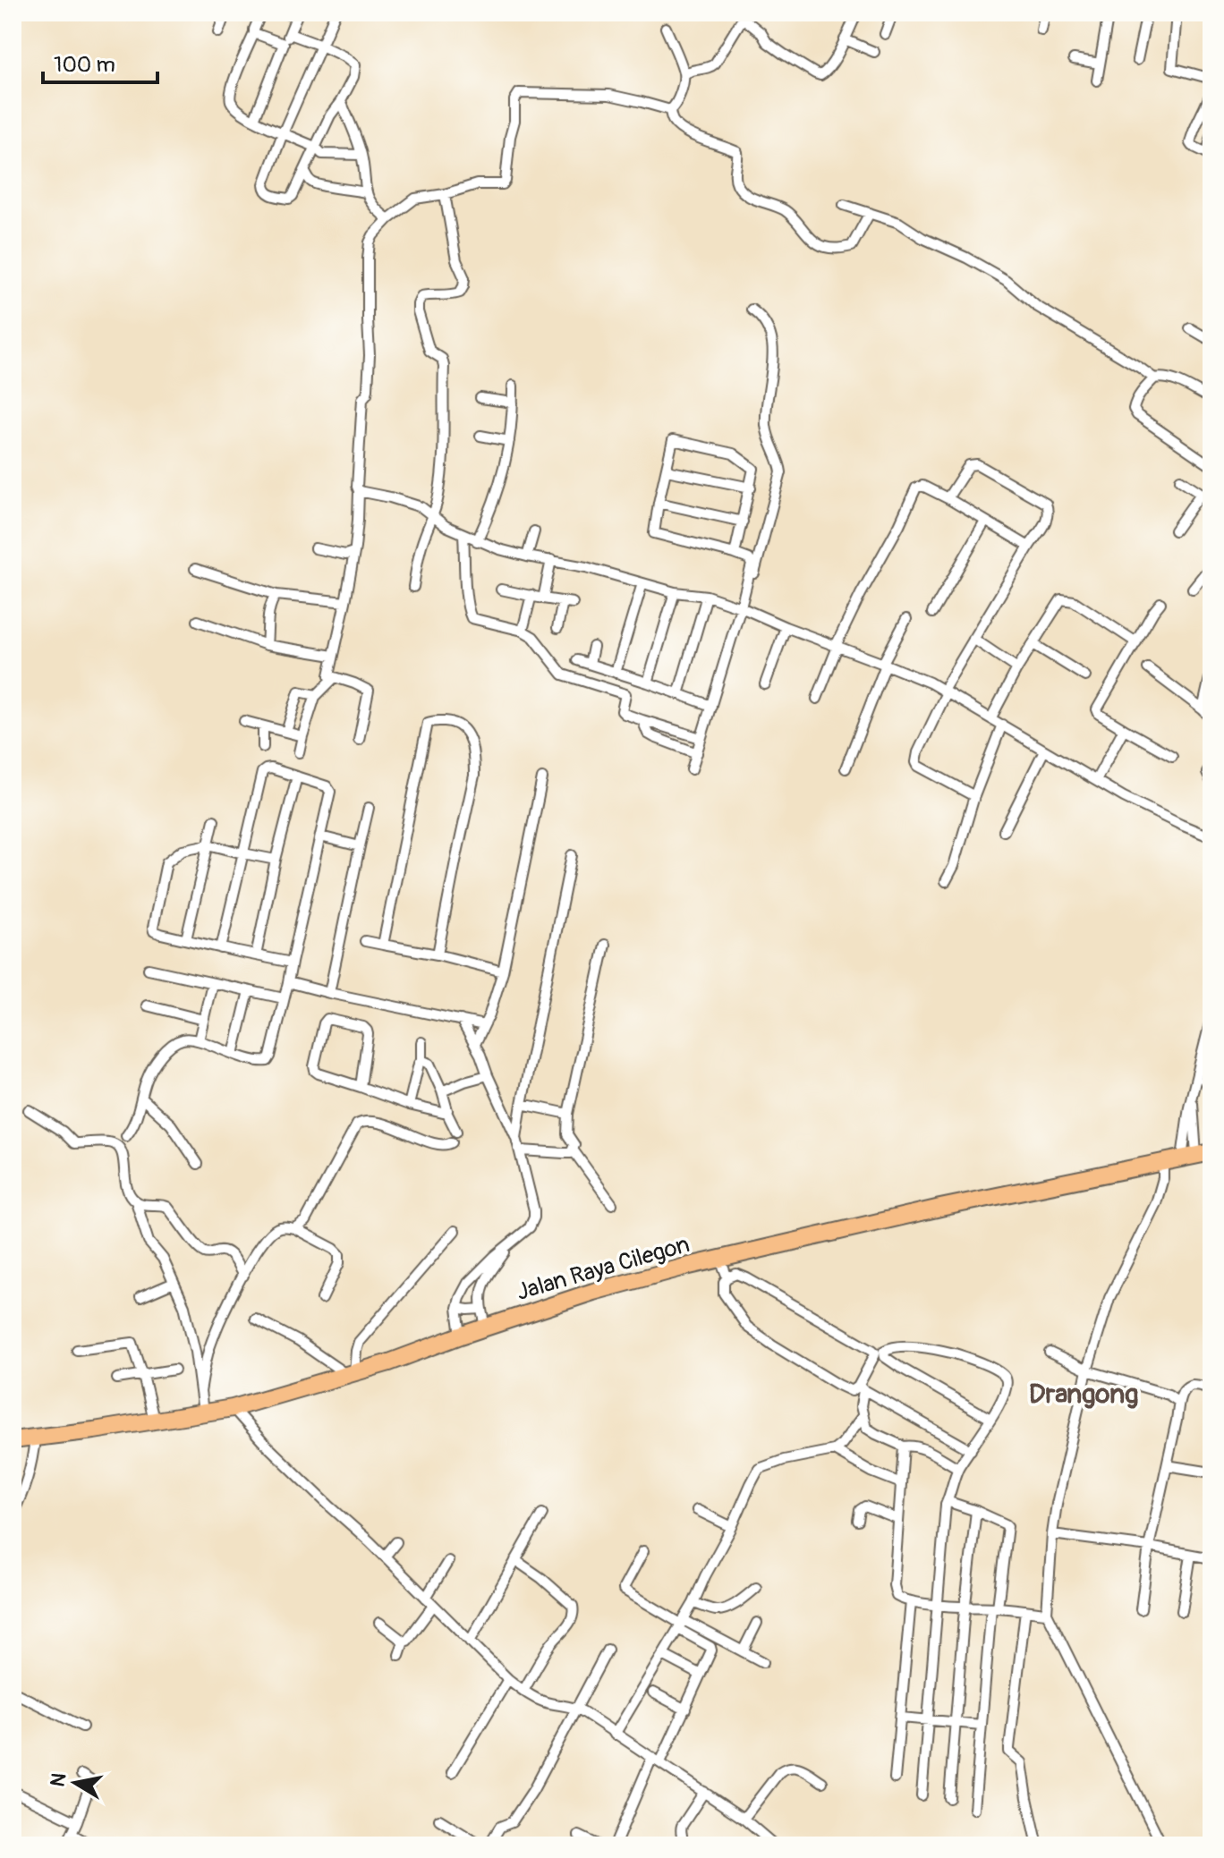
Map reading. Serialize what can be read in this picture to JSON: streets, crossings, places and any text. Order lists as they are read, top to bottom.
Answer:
{
  "streets": {
    "highway": ["Jalan Raya Cilegon"]
  },
  "districts": ["Drangong"],
  "scale_bar": "100 m",
  "north": "left"
}
